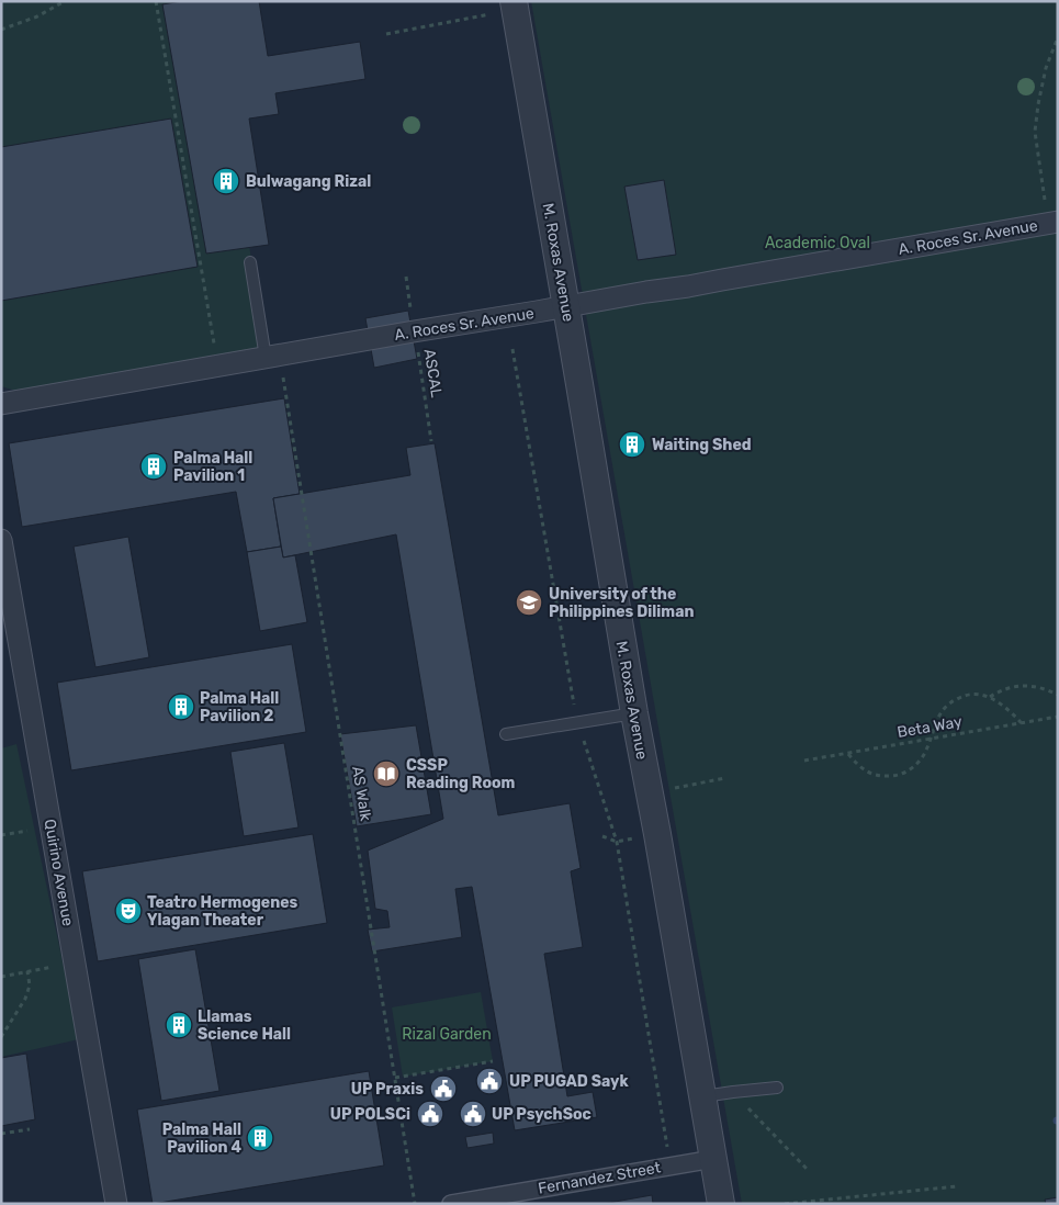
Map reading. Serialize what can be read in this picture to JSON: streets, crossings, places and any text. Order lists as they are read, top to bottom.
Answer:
{
  "streets": {
    "street": [
      "A. Roces Sr. Avenue",
      "M. Roxas Avenue",
      "Quirino Avenue",
      "Fernandez Street"
    ],
    "path": ["ASCAL", "Beta Way", "AS Walk"]
  },
  "crossings": [
    ["A. Roces Sr. Avenue", "M. Roxas Avenue"],
    ["A. Roces Sr. Avenue", "ASCAL"],
    ["M. Roxas Avenue", "Fernandez Street"]
  ],
  "parks": ["Academic Oval", "Rizal Garden"],
  "places": {
    "building": [
      "Bulwagang Rizal",
      "Waiting Shed",
      "Palma Hall Pavilion 1",
      "Palma Hall Pavilion 2",
      "Llamas Science Hall",
      "Palma Hall Pavilion 4"
    ],
    "school or university": ["University of the Philippines Diliman"],
    "library": ["CSSP Reading Room"],
    "theatre": ["Teatro Hermogenes Ylagan Theater"],
    "public building": [
      "UP PUGAD Sayk",
      "UP Praxis",
      "UP POLSCi",
      "UP PsychSoc"
    ]
  }
}
